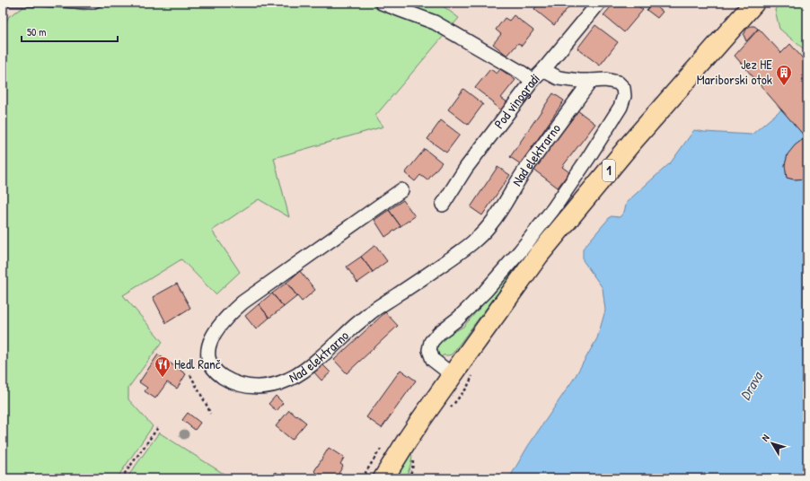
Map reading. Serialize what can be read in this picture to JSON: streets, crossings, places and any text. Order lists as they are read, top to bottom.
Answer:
{
  "streets": {
    "main road": ["1"],
    "street": ["Pod vinogradi", "Nad elektrarno"]
  },
  "water": ["Drava"],
  "places": {
    "building": ["Jez HE Mariborski otok"],
    "restaurant": ["Hedl Ranč"]
  },
  "scale_bar": "50 m",
  "north": "top left"
}
